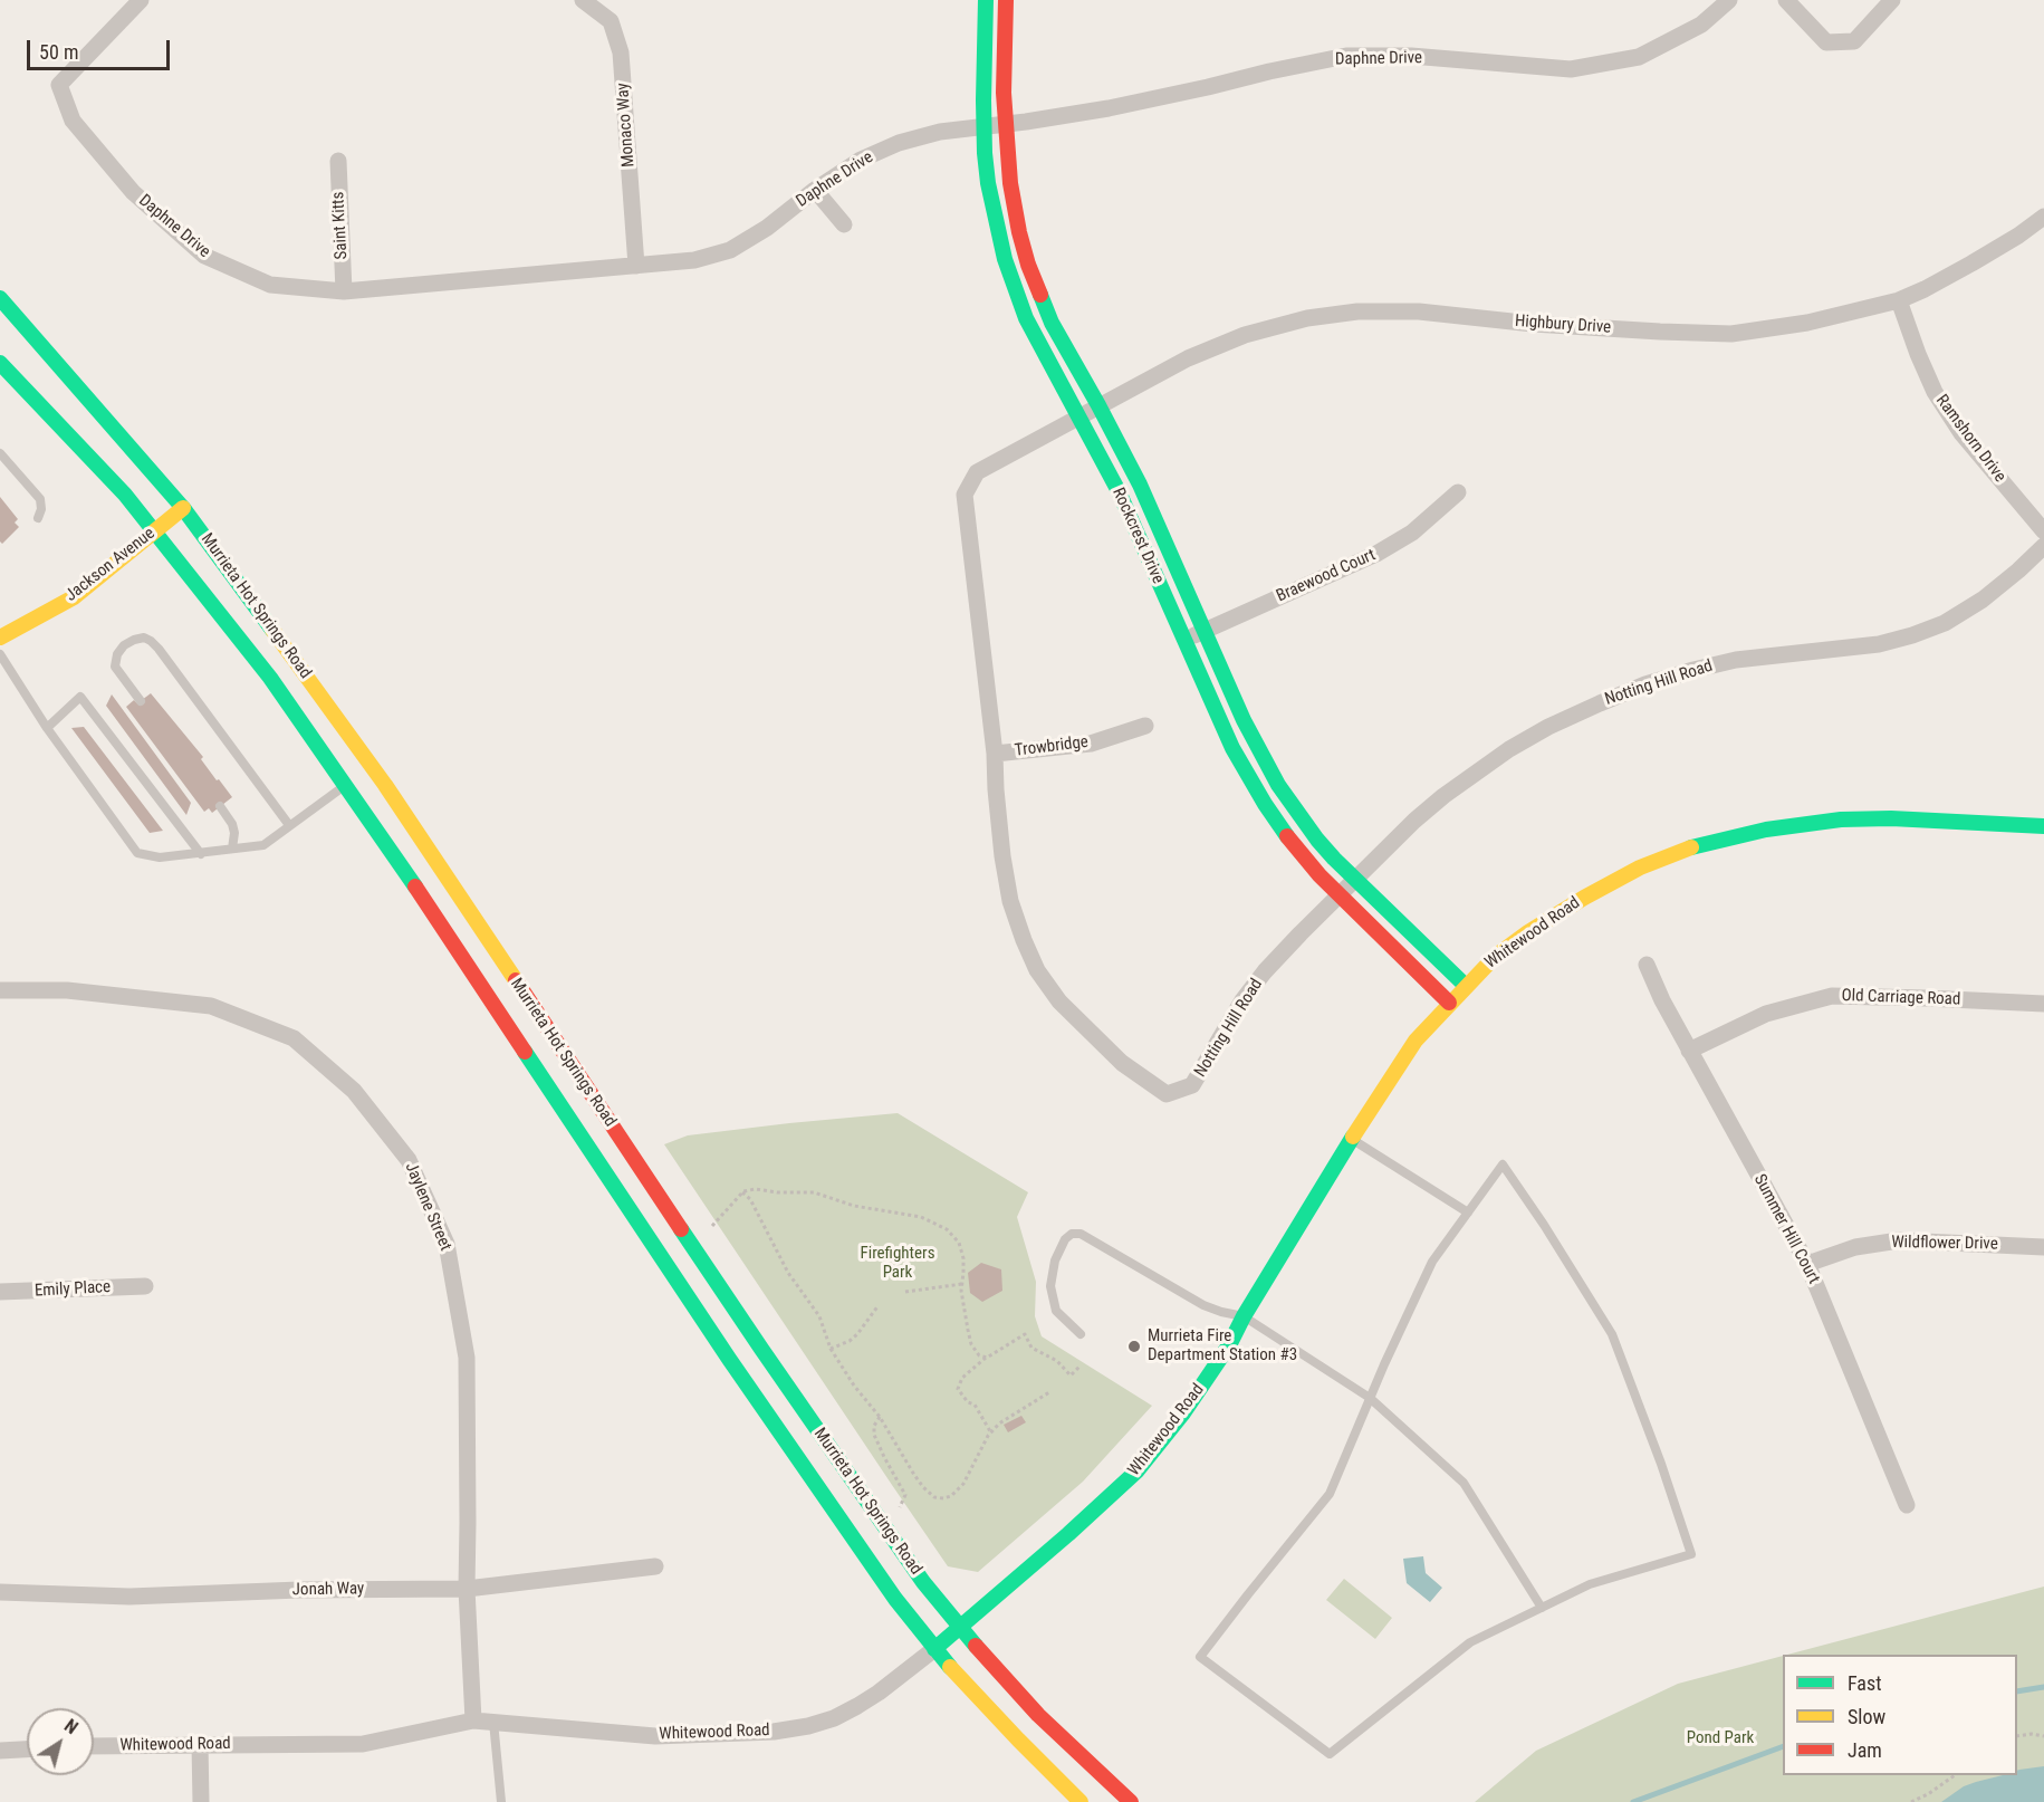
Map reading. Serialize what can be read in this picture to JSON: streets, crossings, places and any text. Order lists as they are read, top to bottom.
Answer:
{
  "streets": {
    "main road": [
      "Rockcrest Drive",
      "Jackson Avenue",
      "Murrieta Hot Springs Road",
      "Whitewood Road"
    ],
    "street": [
      "Daphne Drive",
      "Monaco Way",
      "Saint Kitts",
      "Highbury Drive",
      "Ramshorn Drive",
      "Braewood Court",
      "Notting Hill Road",
      "Trowbridge",
      "Old Carriage Road",
      "Jaylene Street",
      "Summer Hill Court",
      "Wildflower Drive",
      "Emily Place",
      "Jonah Way"
    ]
  },
  "crossings": [
    ["Daphne Drive", "Monaco Way"],
    ["Daphne Drive", "Saint Kitts"],
    ["Daphne Drive", "Rockcrest Drive"],
    ["Highbury Drive", "Ramshorn Drive"],
    ["Highbury Drive", "Rockcrest Drive"],
    ["Highbury Drive", "Notting Hill Road"],
    ["Rockcrest Drive", "Braewood Court"],
    ["Rockcrest Drive", "Notting Hill Road"],
    ["Rockcrest Drive", "Whitewood Road"],
    ["Jackson Avenue", "Murrieta Hot Springs Road"],
    ["Murrieta Hot Springs Road", "Whitewood Road"],
    ["Notting Hill Road", "Trowbridge"],
    ["Whitewood Road", "Jaylene Street"],
    ["Old Carriage Road", "Summer Hill Court"],
    ["Jaylene Street", "Jonah Way"],
    ["Summer Hill Court", "Wildflower Drive"]
  ],
  "parks": ["Firefighters Park", "Pond Park"],
  "places": ["Murrieta Fire Department Station #3"],
  "legend": ["Fast", "Slow", "Jam"],
  "scale_bar": "50 m",
  "north": "top right"
}
